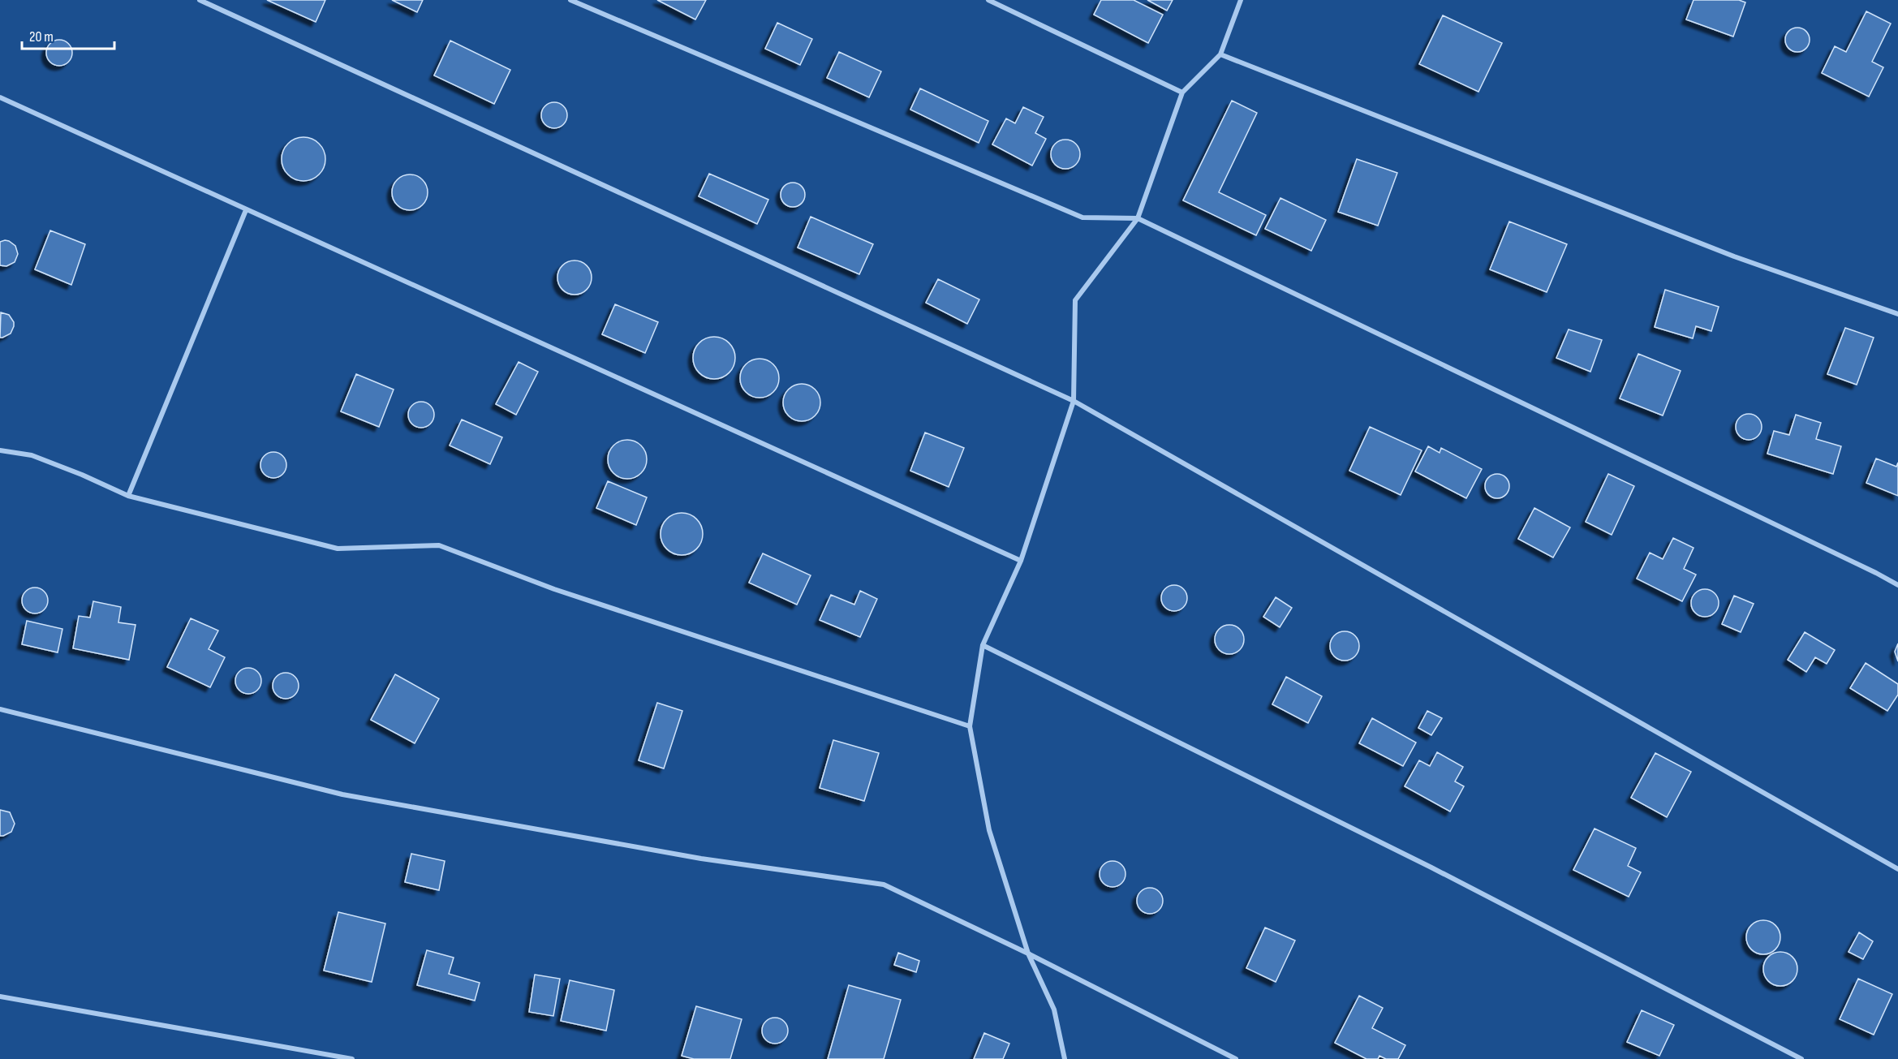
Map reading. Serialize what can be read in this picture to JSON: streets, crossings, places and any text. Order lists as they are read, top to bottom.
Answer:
{
  "scale_bar": "20 m"
}
